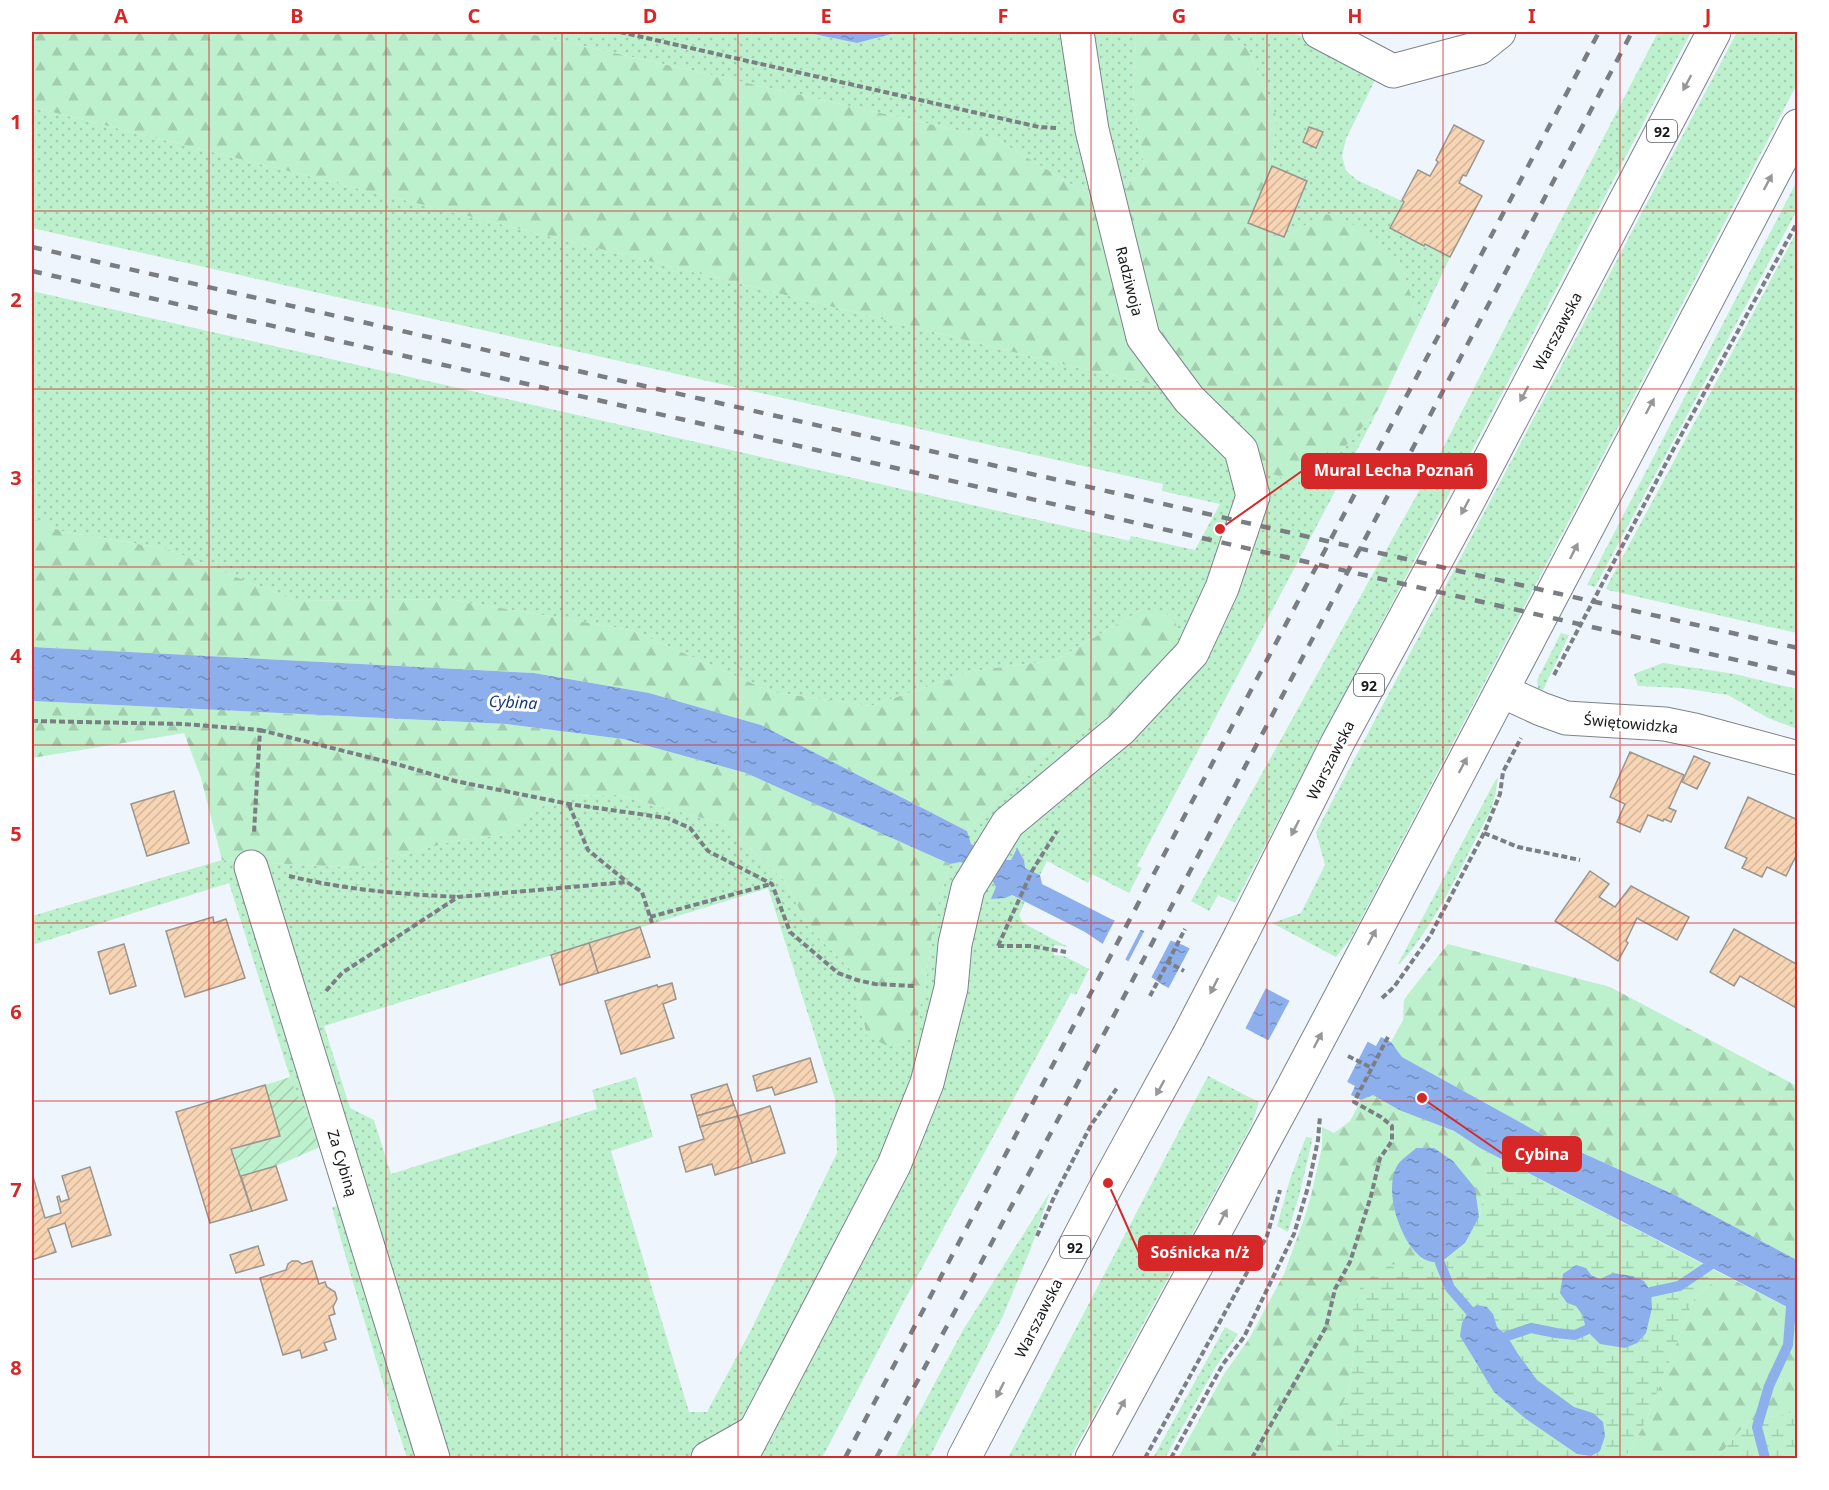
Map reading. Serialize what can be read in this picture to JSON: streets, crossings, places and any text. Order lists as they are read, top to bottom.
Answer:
{
  "streets": {
    "main road": [
      "92",
      "Radziwoja",
      "Warszawska",
      "Świętowidzka",
      "Za Cybiną"
    ]
  },
  "water": ["Cybina"],
  "places": ["Mural Lecha Poznań", "Cybina", "Sośnicka n/ż"],
  "grid": {
    "columns": [
      "A",
      "B",
      "C",
      "D",
      "E",
      "F",
      "G",
      "H",
      "I",
      "J"
    ],
    "rows": [
      "1",
      "2",
      "3",
      "4",
      "5",
      "6",
      "7",
      "8"
    ]
  }
}
